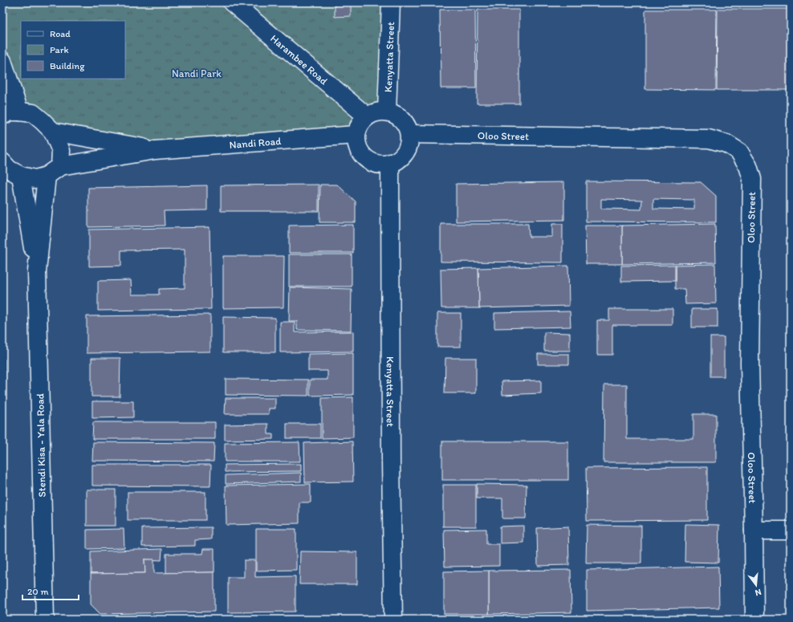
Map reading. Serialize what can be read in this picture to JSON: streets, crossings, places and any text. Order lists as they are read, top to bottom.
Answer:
{
  "streets": {
    "main road": [
      "Kenyatta Street",
      "Harambee Road",
      "Oloo Street",
      "Nandi Road",
      "Stendi Kisa - Yala Road"
    ]
  },
  "crossings": [
    ["Kenyatta Street", "Harambee Road"],
    ["Kenyatta Street", "Oloo Street"],
    ["Kenyatta Street", "Nandi Road"],
    ["Harambee Road", "Oloo Street"],
    ["Harambee Road", "Nandi Road"],
    ["Oloo Street", "Nandi Road"],
    ["Nandi Road", "Stendi Kisa - Yala Road"]
  ],
  "parks": ["Nandi Park"],
  "legend": ["Road", "Park", "Building"],
  "scale_bar": "20 m",
  "north": "bottom"
}
